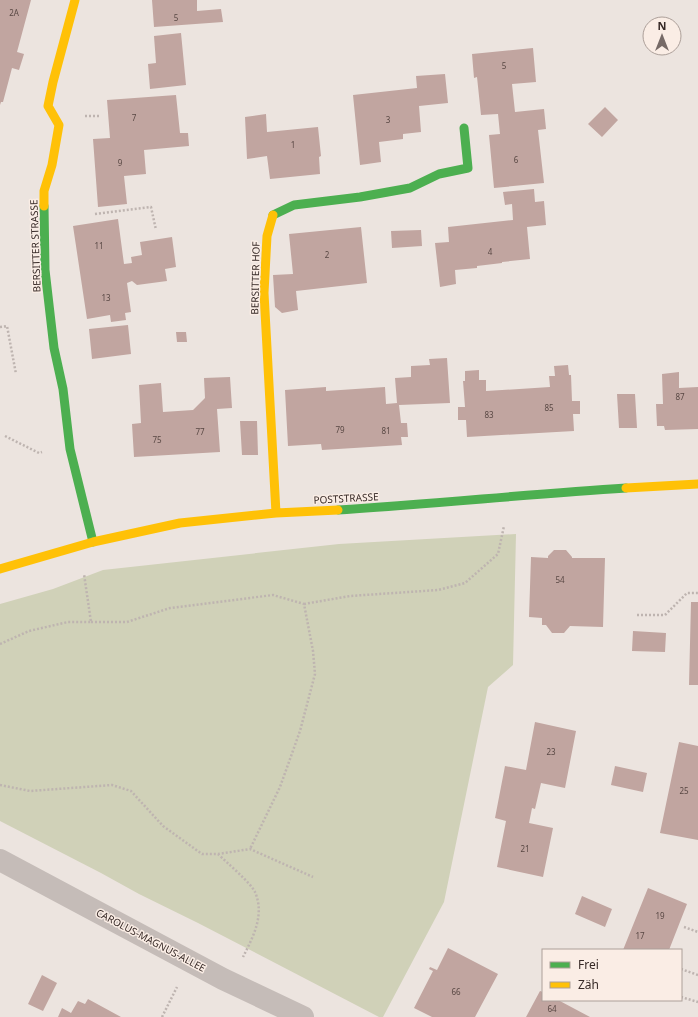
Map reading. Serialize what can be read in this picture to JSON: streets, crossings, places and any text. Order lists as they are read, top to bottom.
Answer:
{
  "streets": {
    "street": [
      "BERSITTER STRASSE",
      "BERSITTER HOF",
      "POSTSTRASSE",
      "CAROLUS-MAGNUS-ALLEE"
    ]
  },
  "crossings": [
    ["BERSITTER STRASSE", "POSTSTRASSE"],
    ["BERSITTER HOF", "POSTSTRASSE"]
  ],
  "house_numbers": [
    "2A",
    "5",
    "5",
    "7",
    "3",
    "1",
    "6",
    "9",
    "11",
    "4",
    "2",
    "13",
    "87",
    "85",
    "83",
    "79",
    "81",
    "77",
    "75",
    "54",
    "23",
    "25",
    "21",
    "19",
    "17",
    "66",
    "64"
  ],
  "legend": ["Frei", "Zäh"],
  "north": "top"
}
